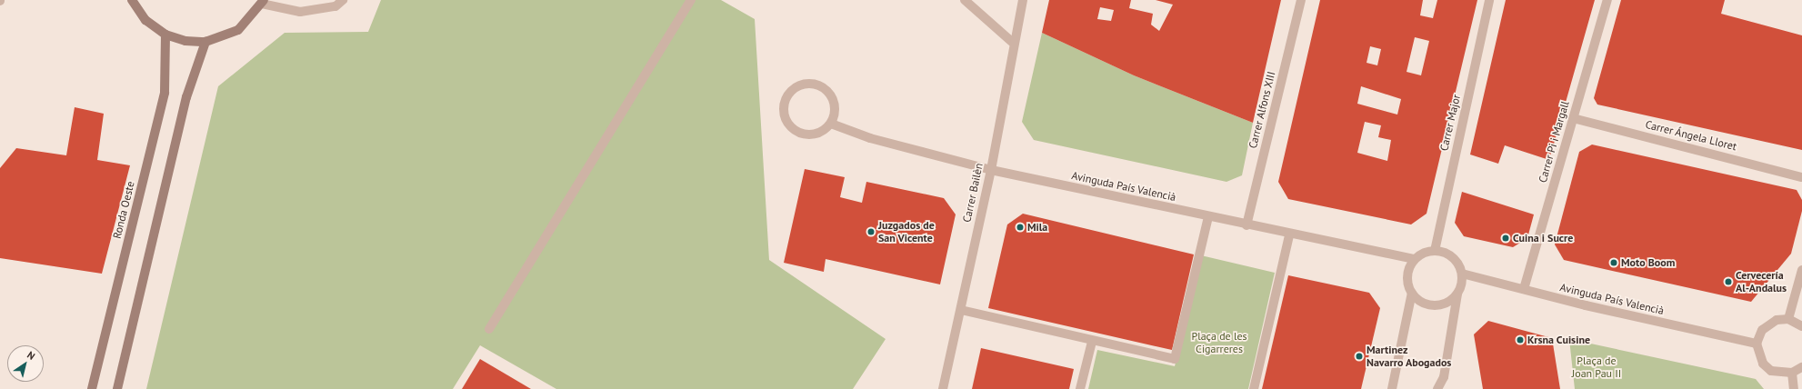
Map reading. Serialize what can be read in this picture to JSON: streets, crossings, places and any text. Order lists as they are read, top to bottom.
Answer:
{
  "streets": {
    "main road": ["Ronda Oeste"],
    "street": [
      "Carrer Alfons XIII",
      "Carrer Major",
      "Carrer Ángela Lloret",
      "Carrer Pi i Margall",
      "Avinguda País Valencià",
      "Carrer Bailèn"
    ]
  },
  "crossings": [
    ["Carrer Alfons XIII", "Avinguda País Valencià"],
    ["Carrer Major", "Avinguda País Valencià"],
    ["Carrer Ángela Lloret", "Carrer Pi i Margall"],
    ["Carrer Pi i Margall", "Avinguda País Valencià"],
    ["Avinguda País Valencià", "Carrer Bailèn"]
  ],
  "parks": ["Plaça de les Cigarreres", "Plaça de Joan Pau II"],
  "places": [
    "Mila",
    "Juzgados de San Vicente",
    "Cuina i Sucre",
    "Moto Boom",
    "Cervecería Al-Andalus",
    "Krsna Cuisine",
    "Martinez Navarro Abogados"
  ],
  "north": "top right"
}
